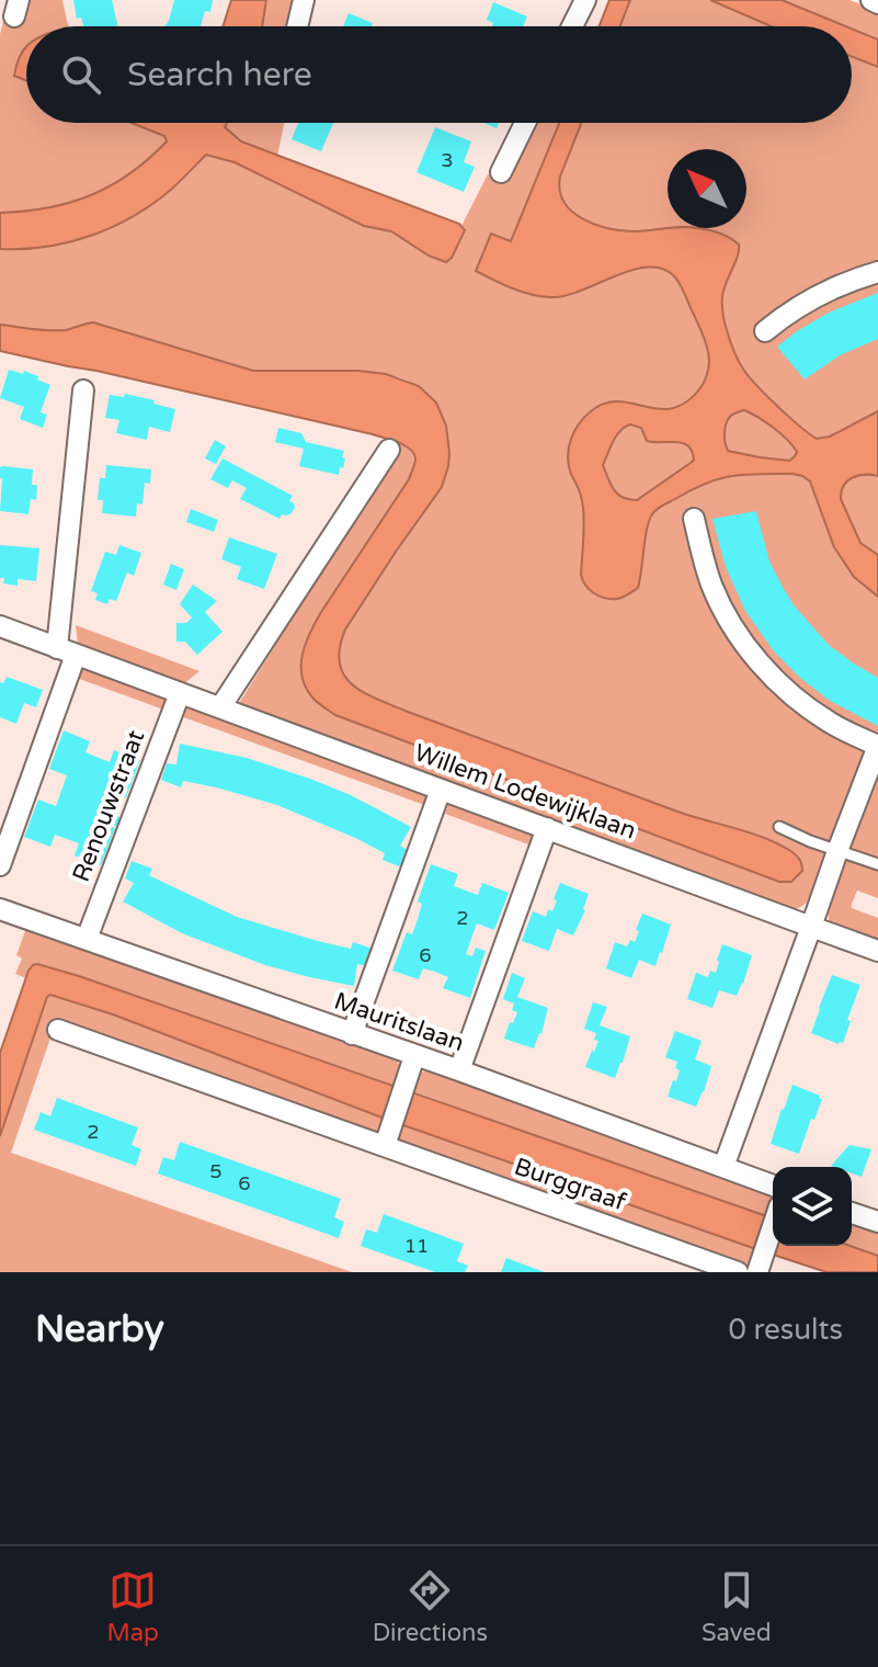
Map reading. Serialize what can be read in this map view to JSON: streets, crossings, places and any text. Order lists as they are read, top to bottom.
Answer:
{
  "streets": {
    "street": [
      "Willem Lodewijklaan",
      "Renouwstraat",
      "Mauritslaan",
      "Burggraaf"
    ]
  },
  "crossings": [
    ["Willem Lodewijklaan", "Renouwstraat"],
    ["Renouwstraat", "Mauritslaan"]
  ],
  "house_numbers": [
    "3",
    "2",
    "6",
    "2",
    "5",
    "6",
    "11"
  ],
  "north": "top left",
  "page": {
    "search": "Search here",
    "heading": ["Nearby", "0 results"],
    "nav": ["Map", "Directions", "Saved"]
  }
}
